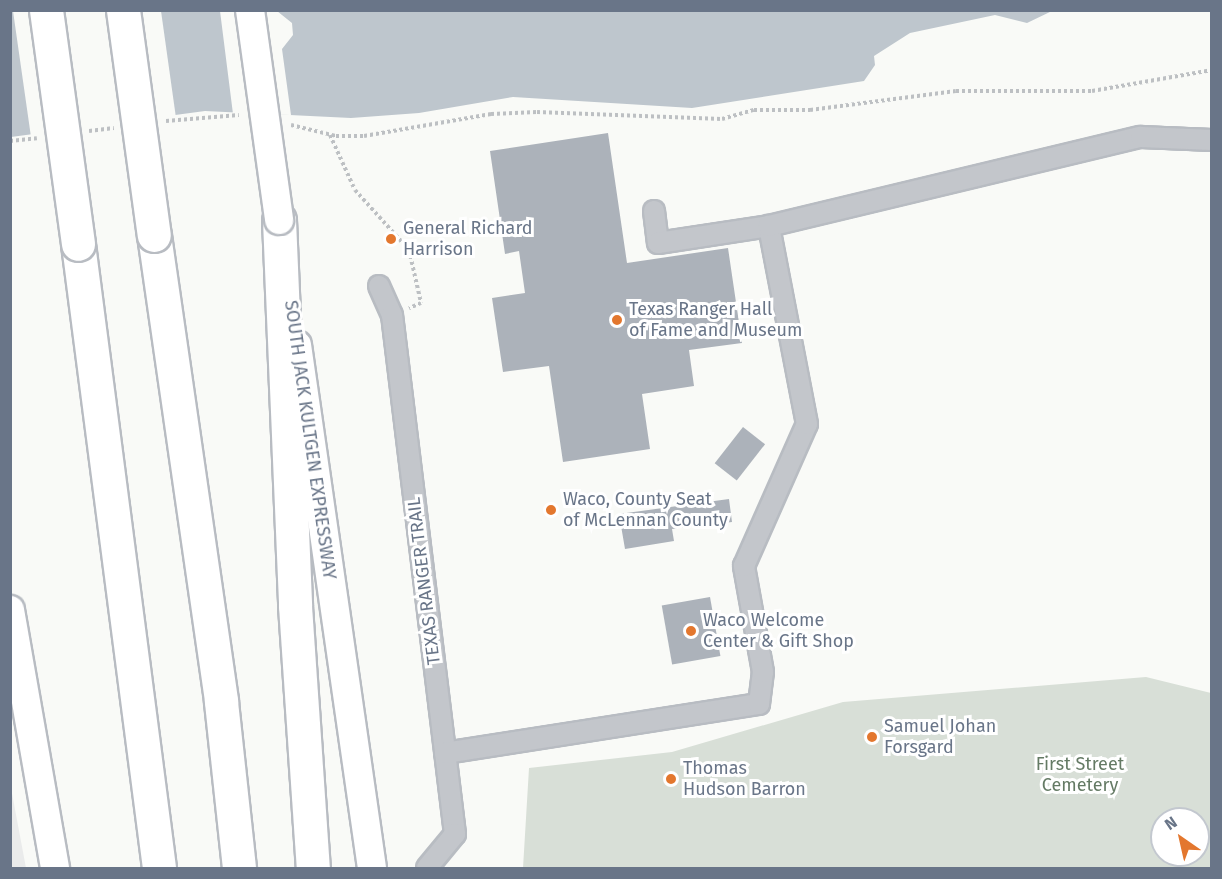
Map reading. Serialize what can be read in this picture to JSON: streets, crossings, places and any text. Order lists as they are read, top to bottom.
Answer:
{
  "streets": {
    "main road": ["SOUTH JACK KULTGEN EXPRESSWAY"],
    "street": ["TEXAS RANGER TRAIL"]
  },
  "parks": ["First Street Cemetery"],
  "places": [
    "General Richard Harrison",
    "Texas Ranger Hall of Fame and Museum",
    "Waco, County Seat of McLennan County",
    "Waco Welcome Center & Gift Shop",
    "Samuel Johan Forsgard",
    "Thomas Hudson Barron"
  ],
  "north": "top left"
}
